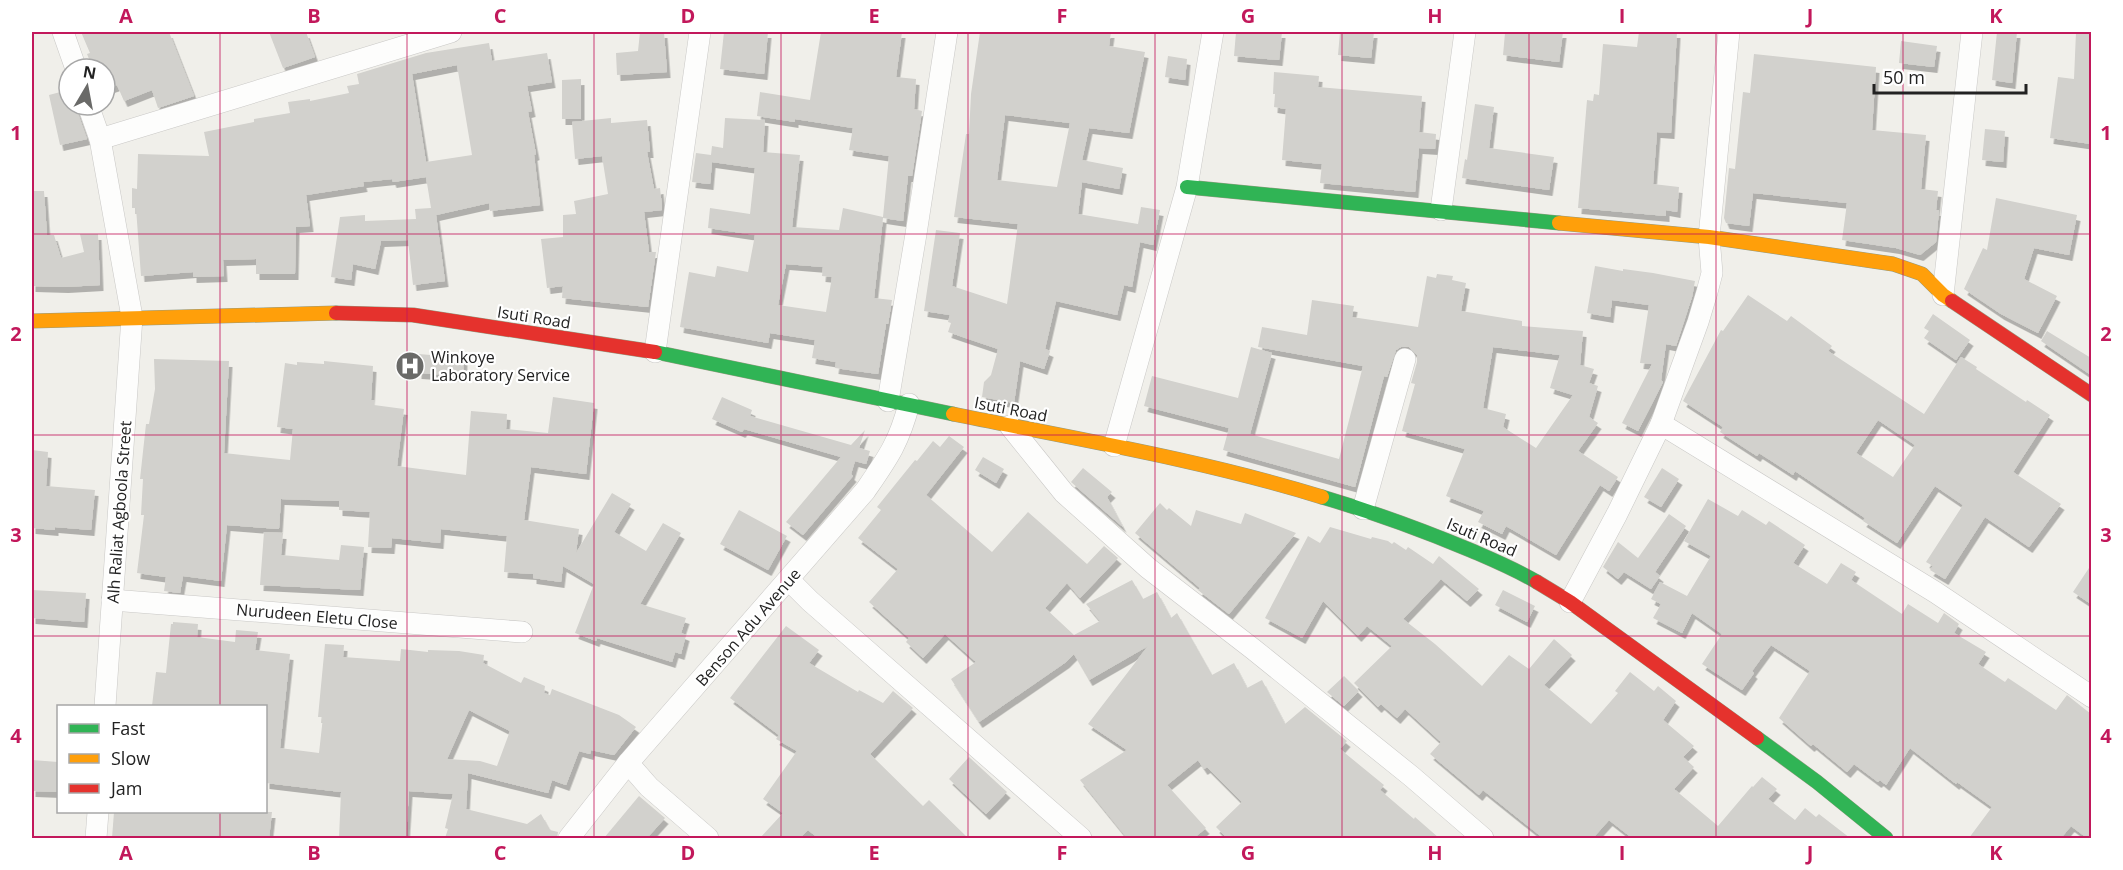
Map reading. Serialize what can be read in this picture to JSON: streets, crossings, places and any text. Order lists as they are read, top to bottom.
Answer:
{
  "streets": {
    "street": [
      "Isuti Road",
      "Alh Raliat Agboola Street",
      "Nurudeen Eletu Close",
      "Benson Adu Avenue"
    ]
  },
  "crossings": [
    ["Isuti Road", "Alh Raliat Agboola Street"],
    ["Isuti Road", "Benson Adu Avenue"],
    ["Alh Raliat Agboola Street", "Nurudeen Eletu Close"]
  ],
  "places": {
    "hospital": ["Winkoye Laboratory Service"]
  },
  "legend": ["Fast", "Slow", "Jam"],
  "scale_bar": "50 m",
  "north": "top",
  "grid": {
    "columns": [
      "A",
      "B",
      "C",
      "D",
      "E",
      "F",
      "G",
      "H",
      "I",
      "J",
      "K"
    ],
    "rows": [
      "1",
      "2",
      "3",
      "4"
    ]
  }
}
